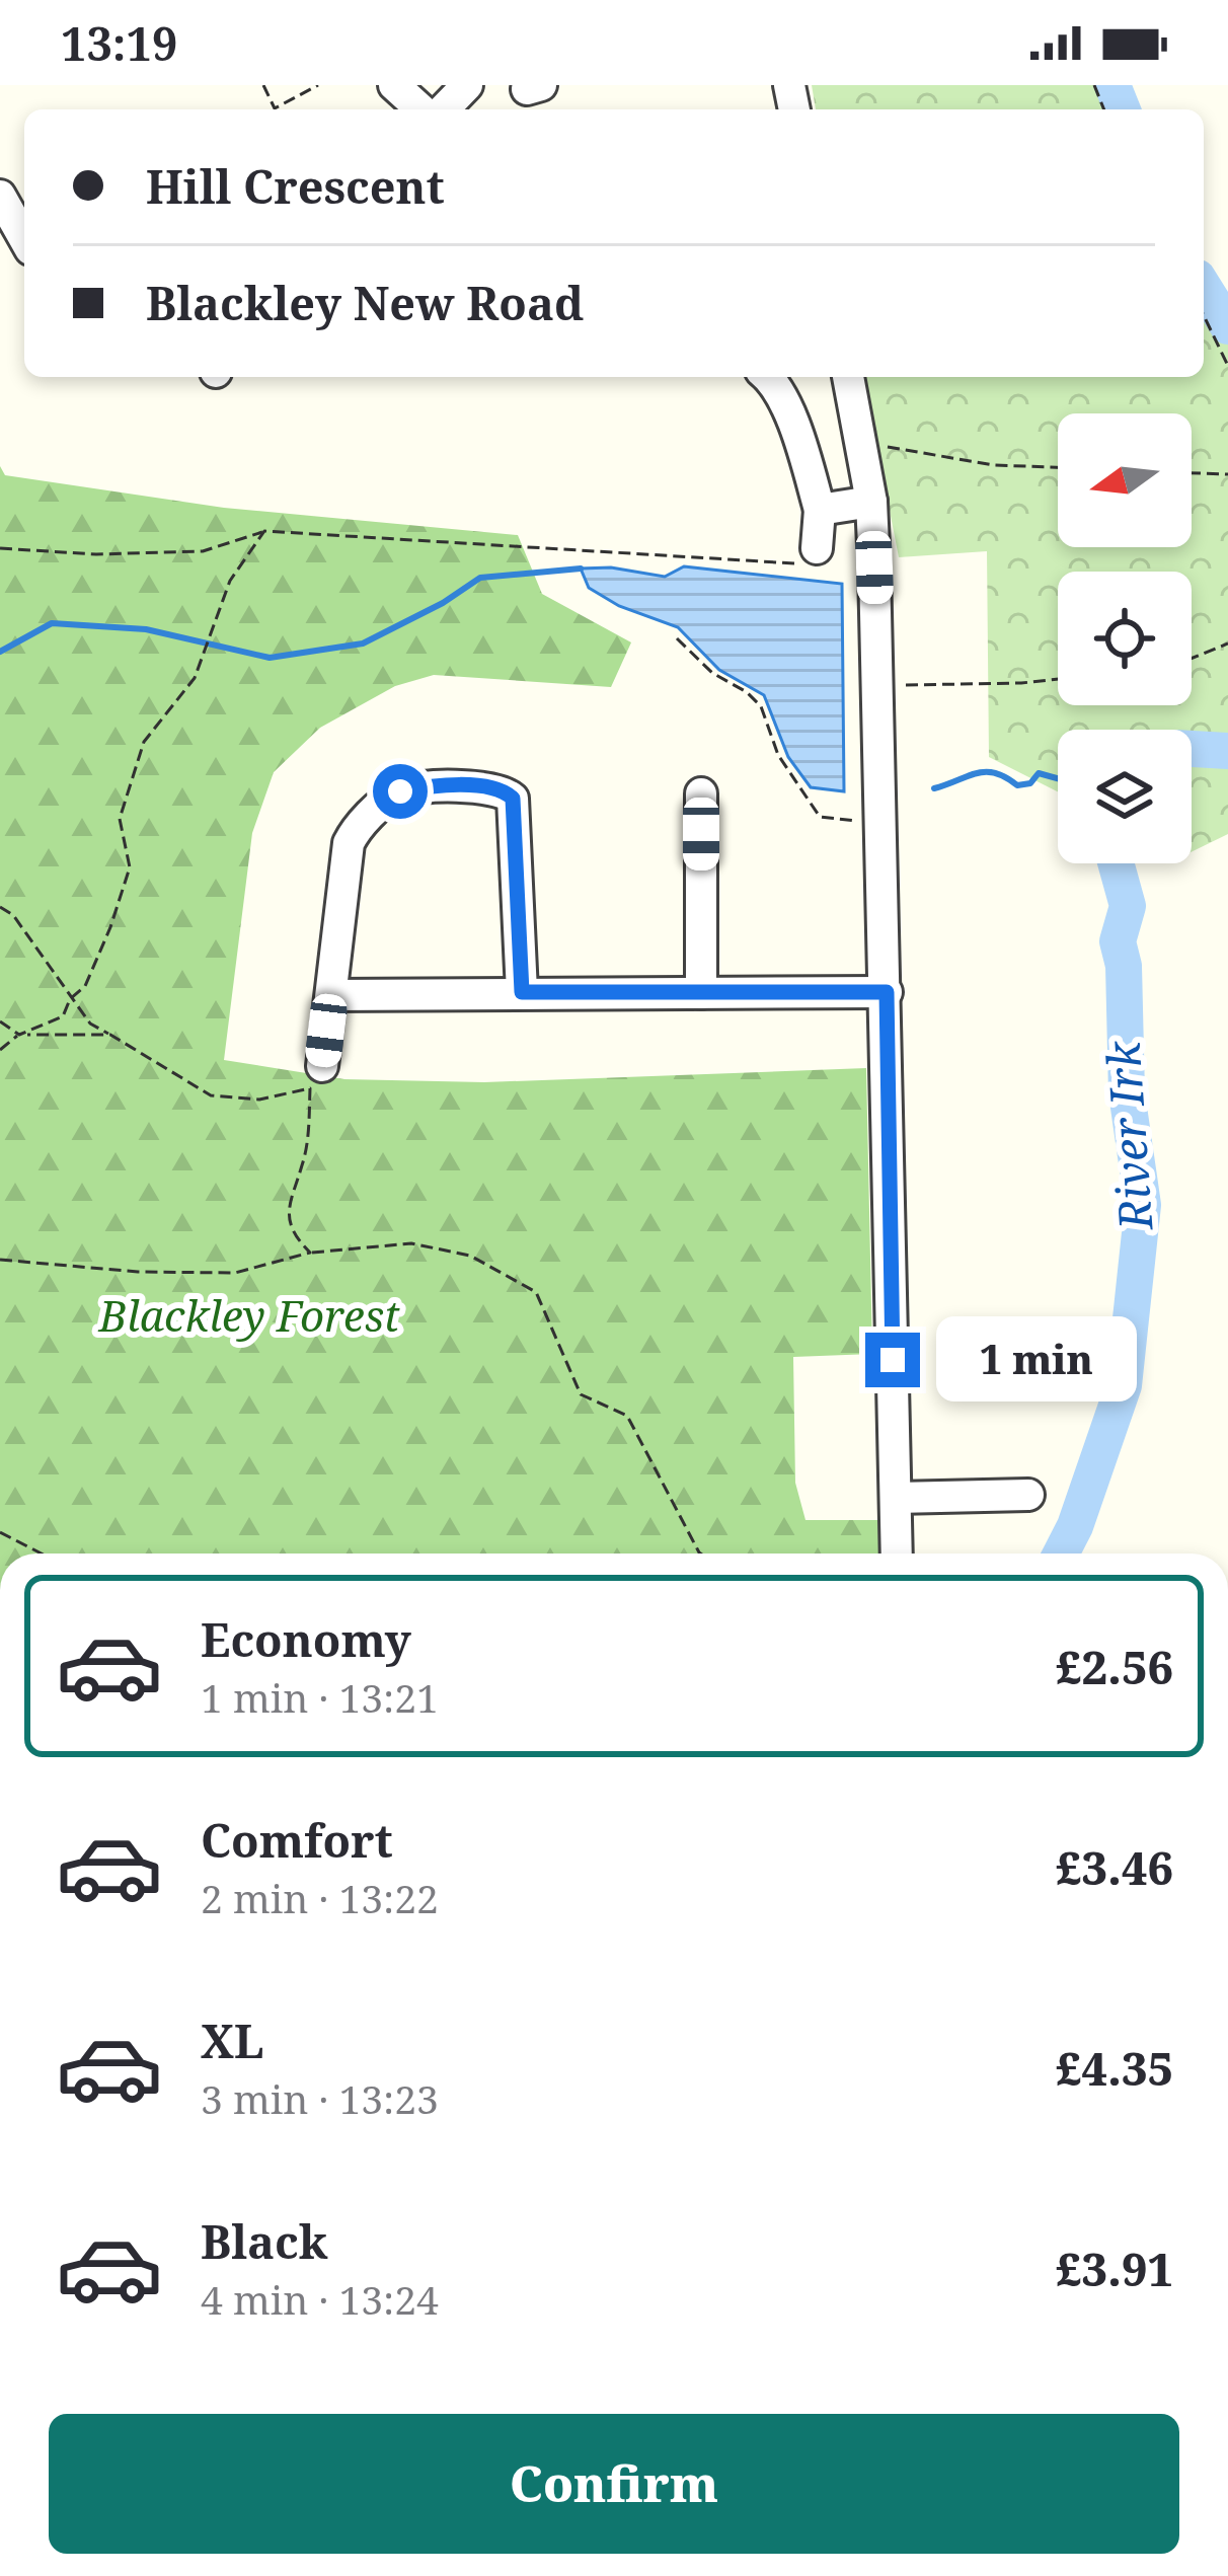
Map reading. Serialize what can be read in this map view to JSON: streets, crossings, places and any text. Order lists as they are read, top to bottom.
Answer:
{
  "water": ["River Irk"],
  "parks": ["Blackley Forest"],
  "north": "left",
  "page": {
    "status": "13:19",
    "banner": ["Hill Crescent", "Blackley New Road"],
    "bubble": "1 min",
    "list": [
      {
        "name": "Economy",
        "note": "1 min · 13:21",
        "value": "£2.56"
      },
      {
        "name": "Comfort",
        "note": "2 min · 13:22",
        "value": "£3.46"
      },
      {
        "name": "XL",
        "note": "3 min · 13:23",
        "value": "£4.35"
      },
      {
        "name": "Black",
        "note": "4 min · 13:24",
        "value": "£3.91"
      }
    ],
    "buttons": "Confirm"
  }
}
